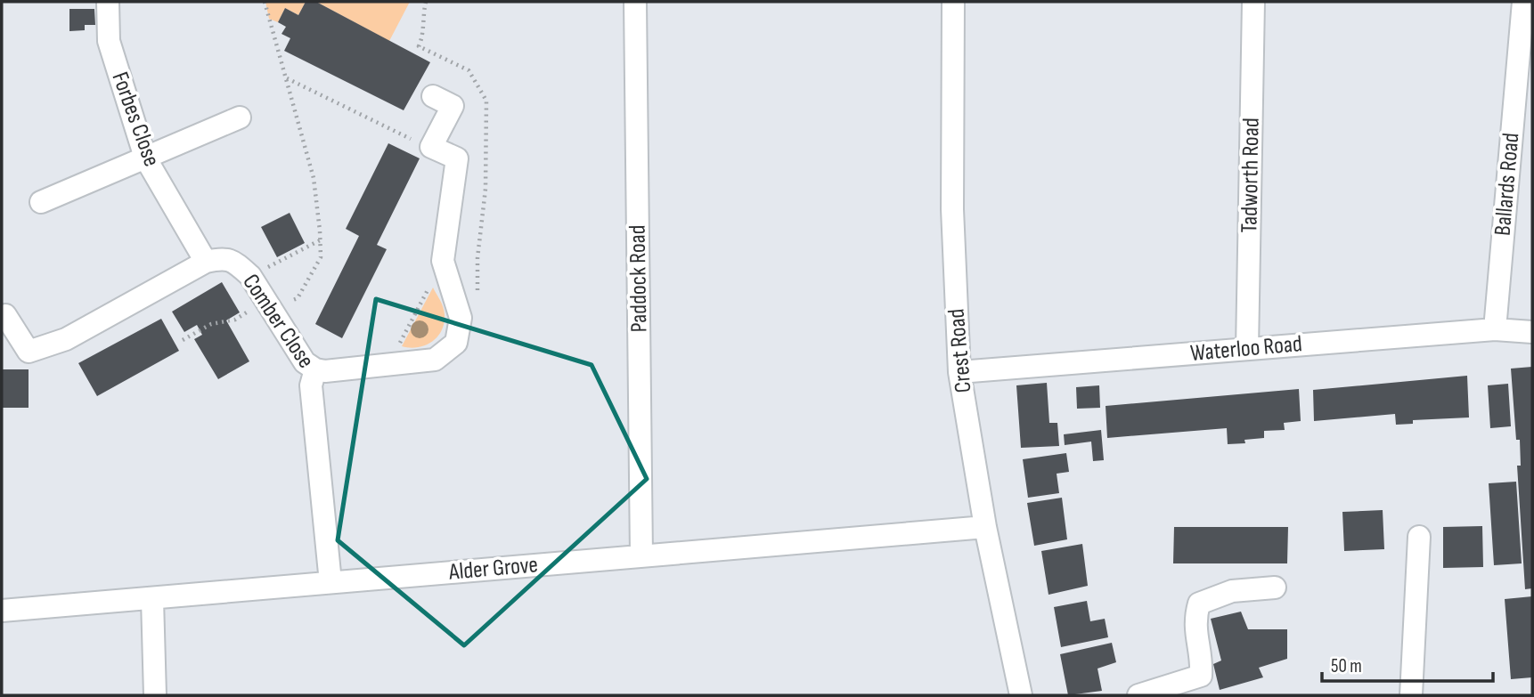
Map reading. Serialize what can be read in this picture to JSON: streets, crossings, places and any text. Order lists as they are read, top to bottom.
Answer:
{
  "streets": {
    "street": [
      "Forbes Close",
      "Tadworth Road",
      "Ballards Road",
      "Paddock Road",
      "Comber Close",
      "Waterloo Road",
      "Crest Road",
      "Alder Grove"
    ]
  },
  "crossings": [
    ["Forbes Close", "Comber Close"],
    ["Tadworth Road", "Waterloo Road"],
    ["Ballards Road", "Waterloo Road"],
    ["Paddock Road", "Alder Grove"],
    ["Comber Close", "Alder Grove"],
    ["Waterloo Road", "Crest Road"],
    ["Crest Road", "Alder Grove"]
  ],
  "scale_bar": "50 m"
}
